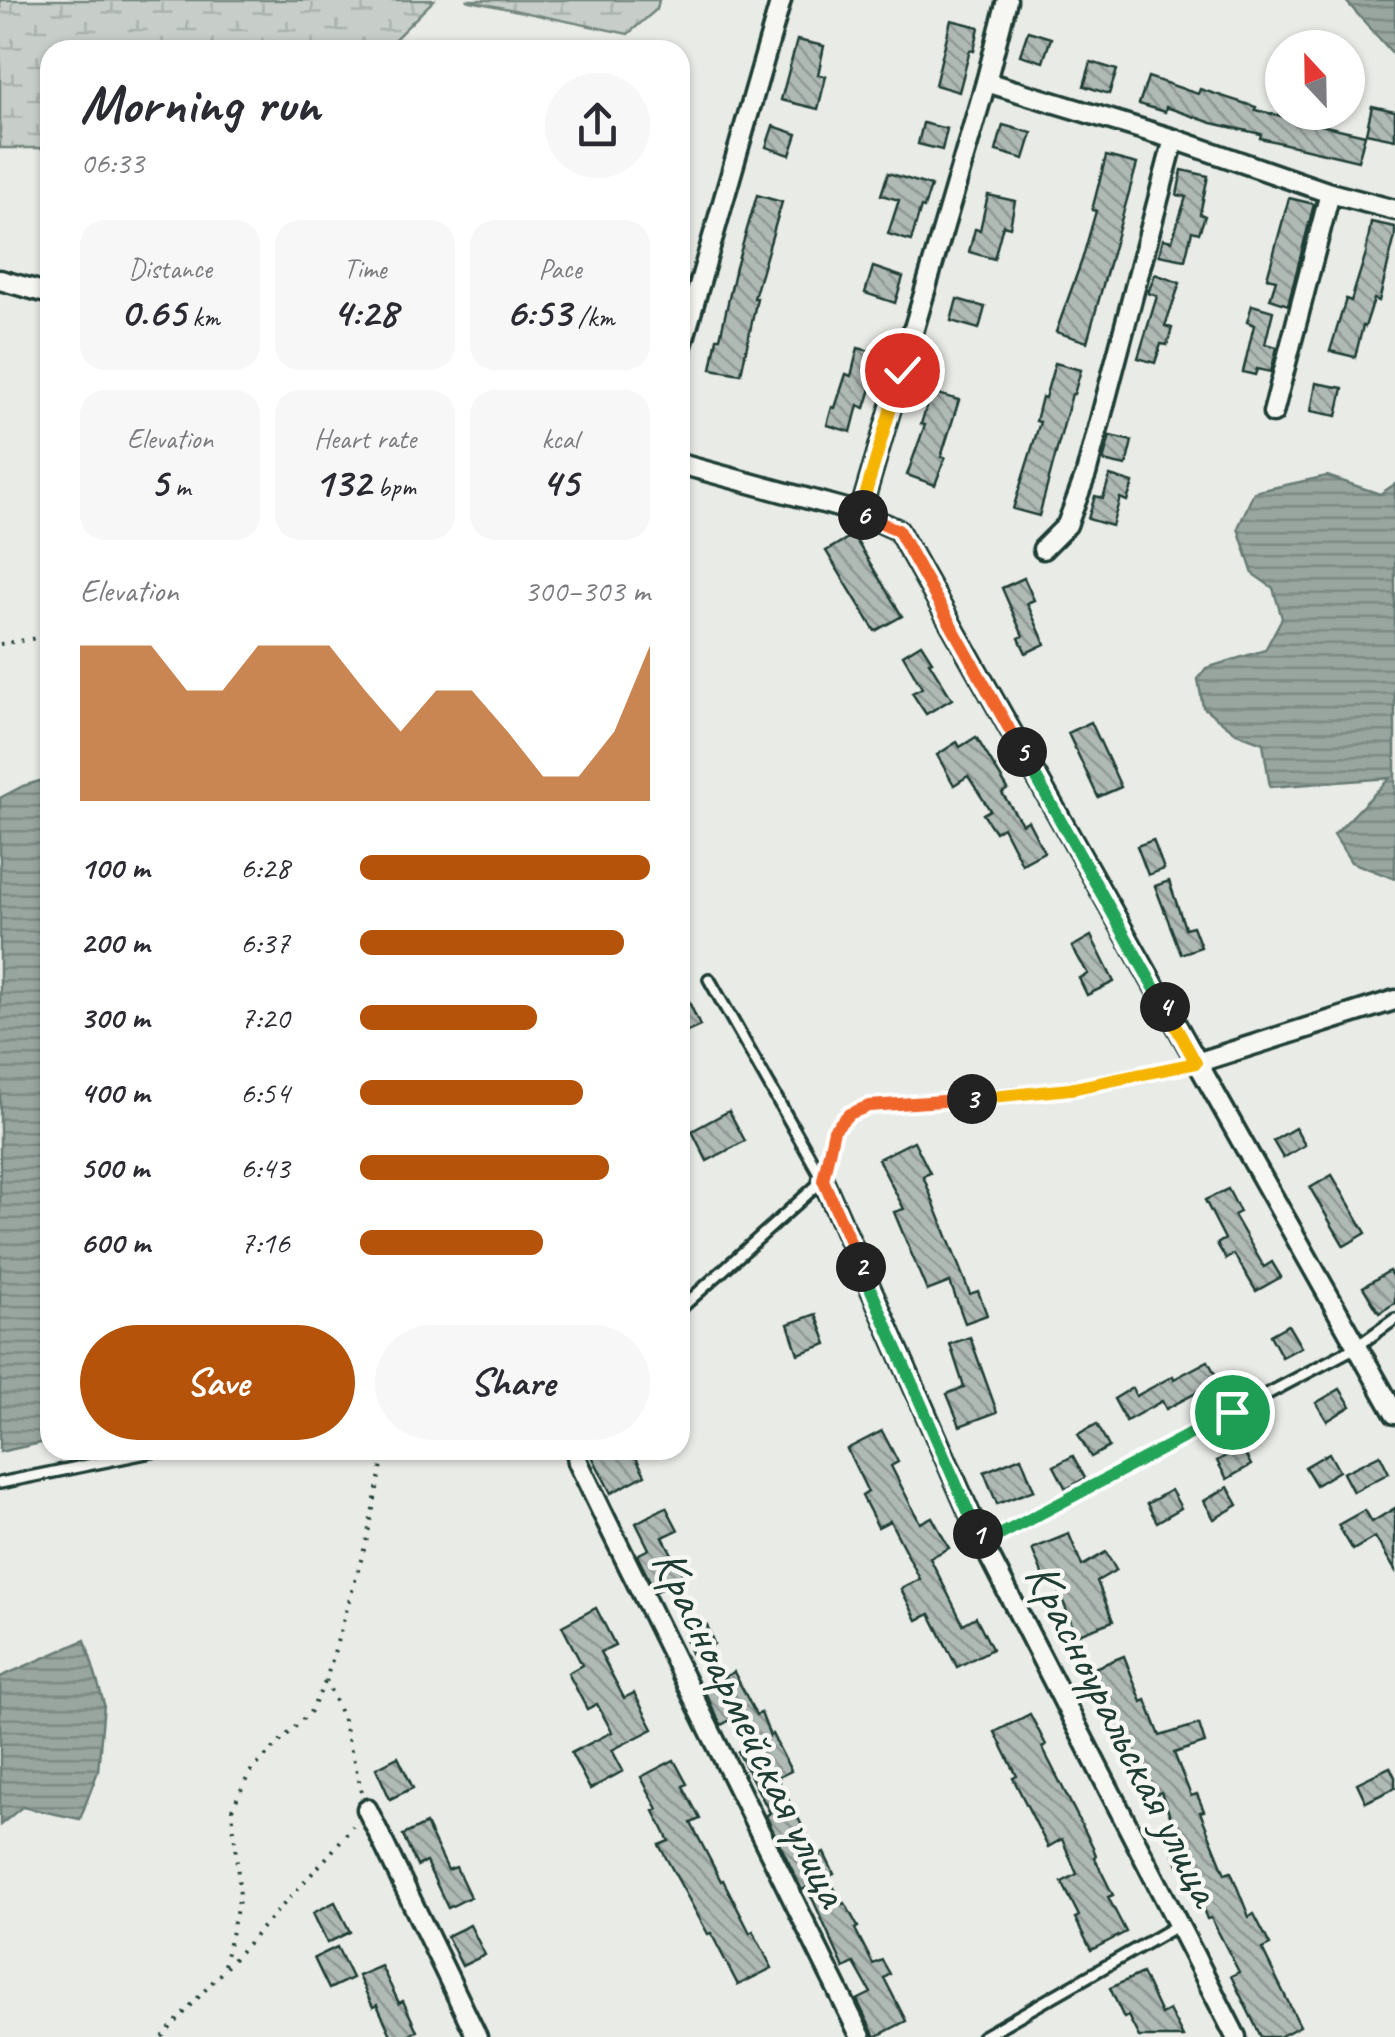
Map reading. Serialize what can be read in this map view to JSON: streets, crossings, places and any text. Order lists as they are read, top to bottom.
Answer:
{
  "streets": {
    "street": ["Красноармейская улица", "Красноуральская улица"]
  },
  "north": "top",
  "page": {
    "heading": ["Morning run", "06:33"],
    "stats": [
      ["Distance", "0.65 km"],
      ["Time", "4:28"],
      ["Pace", "6:53 /km"],
      ["Elevation", "5 m"],
      ["Heart rate", "132 bpm"],
      ["kcal", "45"]
    ],
    "pins": [
      "6",
      "5",
      "4",
      "3",
      "2",
      "1"
    ],
    "chart": ["Elevation", "300–303 m"],
    "list": [
      {
        "name": "100 m",
        "note": "6:28"
      },
      {
        "name": "200 m",
        "note": "6:37"
      },
      {
        "name": "300 m",
        "note": "7:20"
      },
      {
        "name": "400 m",
        "note": "6:54"
      },
      {
        "name": "500 m",
        "note": "6:43"
      },
      {
        "name": "600 m",
        "note": "7:16"
      }
    ],
    "buttons": ["Save", "Share"]
  }
}
